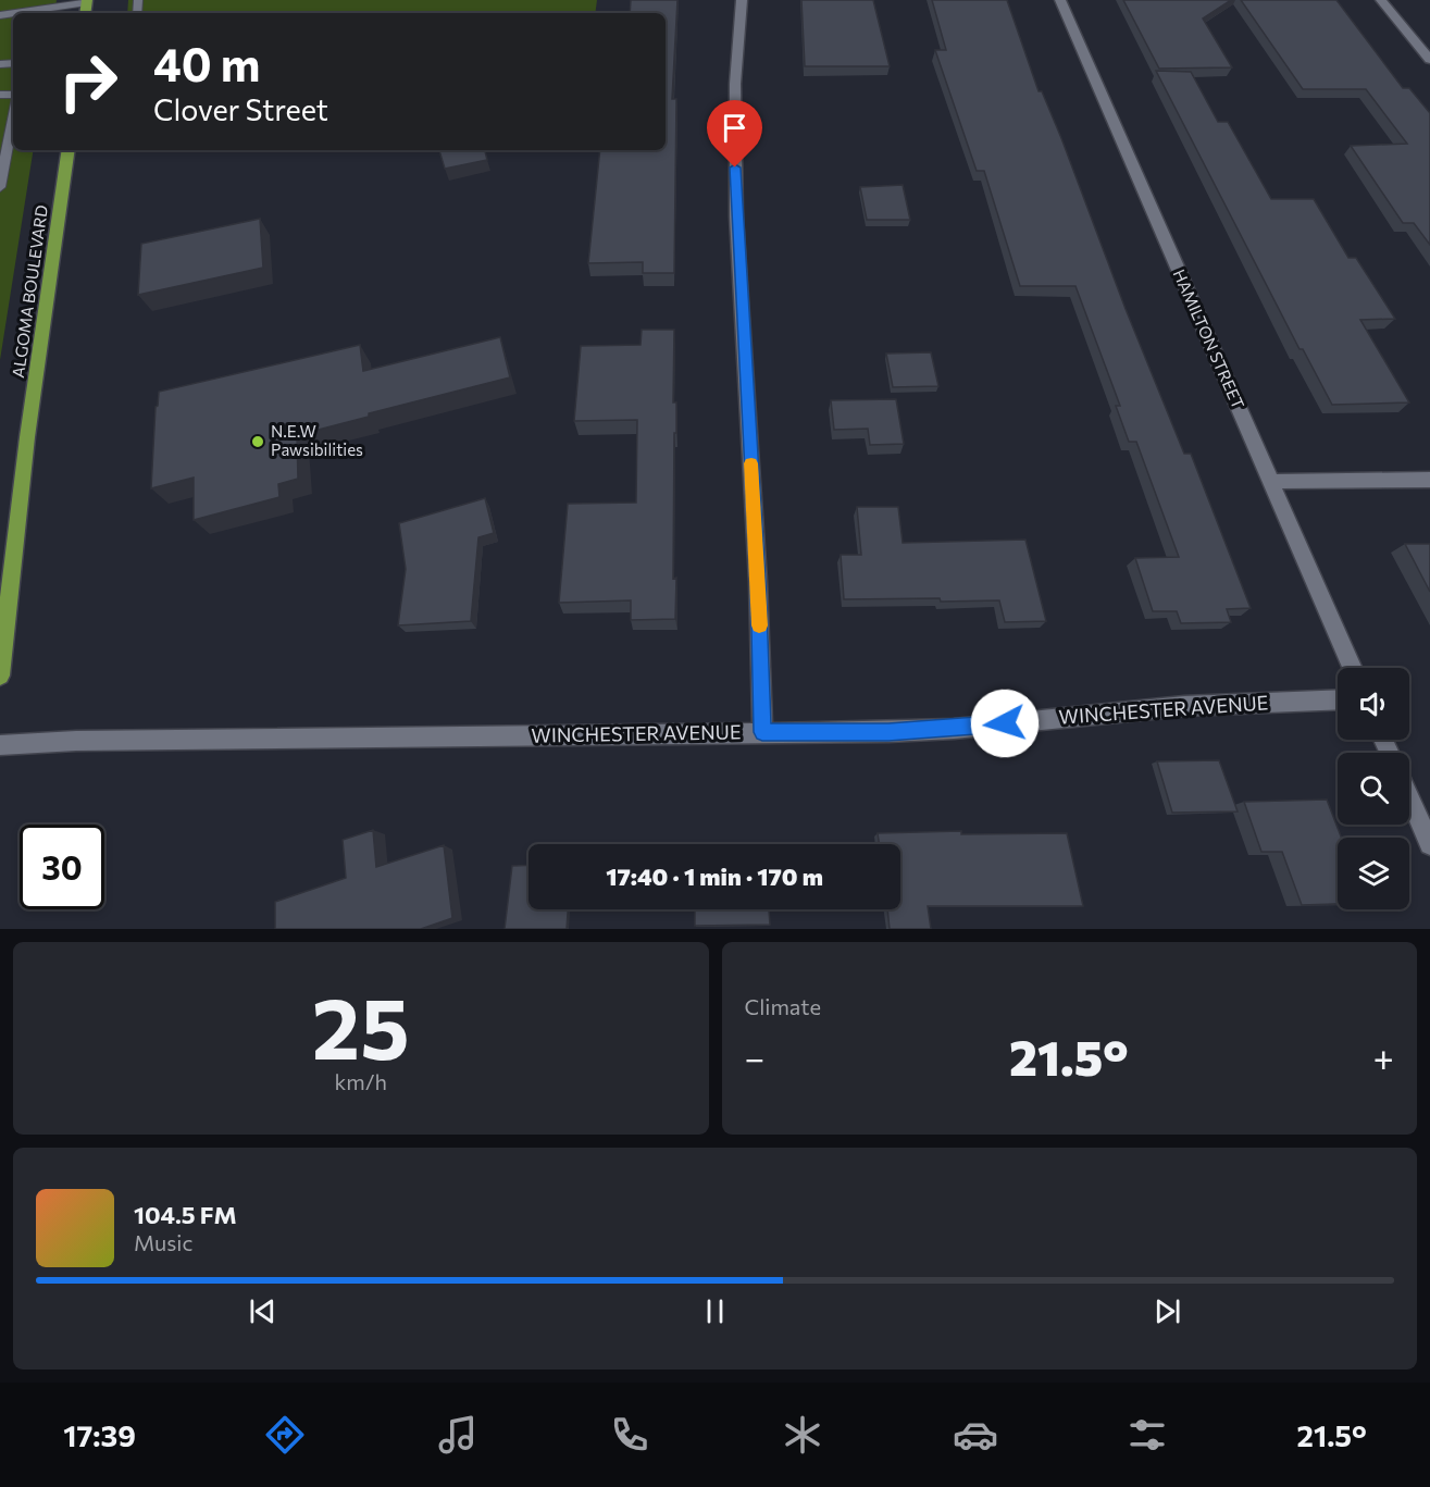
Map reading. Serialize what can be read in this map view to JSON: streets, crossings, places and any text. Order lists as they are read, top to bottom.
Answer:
{
  "streets": {
    "main road": ["ALGOMA BOULEVARD"],
    "street": ["HAMILTON STREET", "WINCHESTER AVENUE"]
  },
  "places": ["N.E.W Pawsibilities"],
  "page": {
    "turn": ["40 m", "Clover Street"],
    "limit": "30",
    "trip": "17:40 · 1 min · 170 m",
    "tile": [
      ["25", "km/h"],
      "Climate"
    ],
    "heat": ["−", "21.5°", "+"],
    "song": ["104.5 FM", "Music"],
    "tabs": ["17:39", "21.5°"]
  }
}
